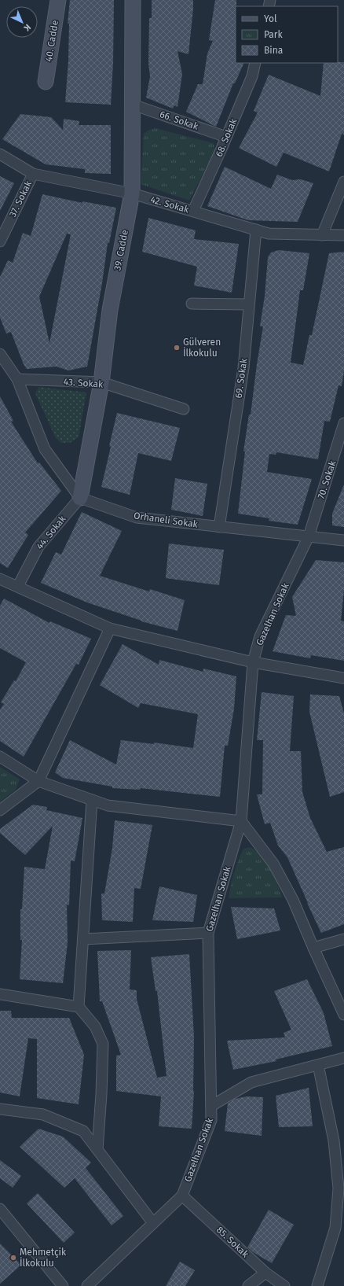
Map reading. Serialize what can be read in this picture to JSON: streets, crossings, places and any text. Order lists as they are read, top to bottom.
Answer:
{
  "streets": {
    "street": [
      "40. Cadde",
      "66. Sokak",
      "68. Sokak",
      "37. Sokak",
      "42. Sokak",
      "39. Cadde",
      "69. Sokak",
      "43. Sokak",
      "70. Sokak",
      "Orhaneli Sokak",
      "44. Sokak",
      "Gazelhan Sokak",
      "85. Sokak"
    ]
  },
  "crossings": [
    ["66. Sokak", "68. Sokak"],
    ["66. Sokak", "39. Cadde"],
    ["68. Sokak", "42. Sokak"],
    ["37. Sokak", "42. Sokak"],
    ["42. Sokak", "39. Cadde"],
    ["42. Sokak", "69. Sokak"],
    ["39. Cadde", "43. Sokak"],
    ["39. Cadde", "Orhaneli Sokak"],
    ["39. Cadde", "44. Sokak"],
    ["69. Sokak", "Orhaneli Sokak"],
    ["70. Sokak", "Orhaneli Sokak"],
    ["70. Sokak", "Gazelhan Sokak"],
    ["Orhaneli Sokak", "44. Sokak"],
    ["Orhaneli Sokak", "Gazelhan Sokak"],
    ["Gazelhan Sokak", "85. Sokak"]
  ],
  "places": ["Gülveren İlkokulu", "Mehmetçik İlkokulu"],
  "legend": ["Yol", "Park", "Bina"],
  "north": "bottom right"
}
